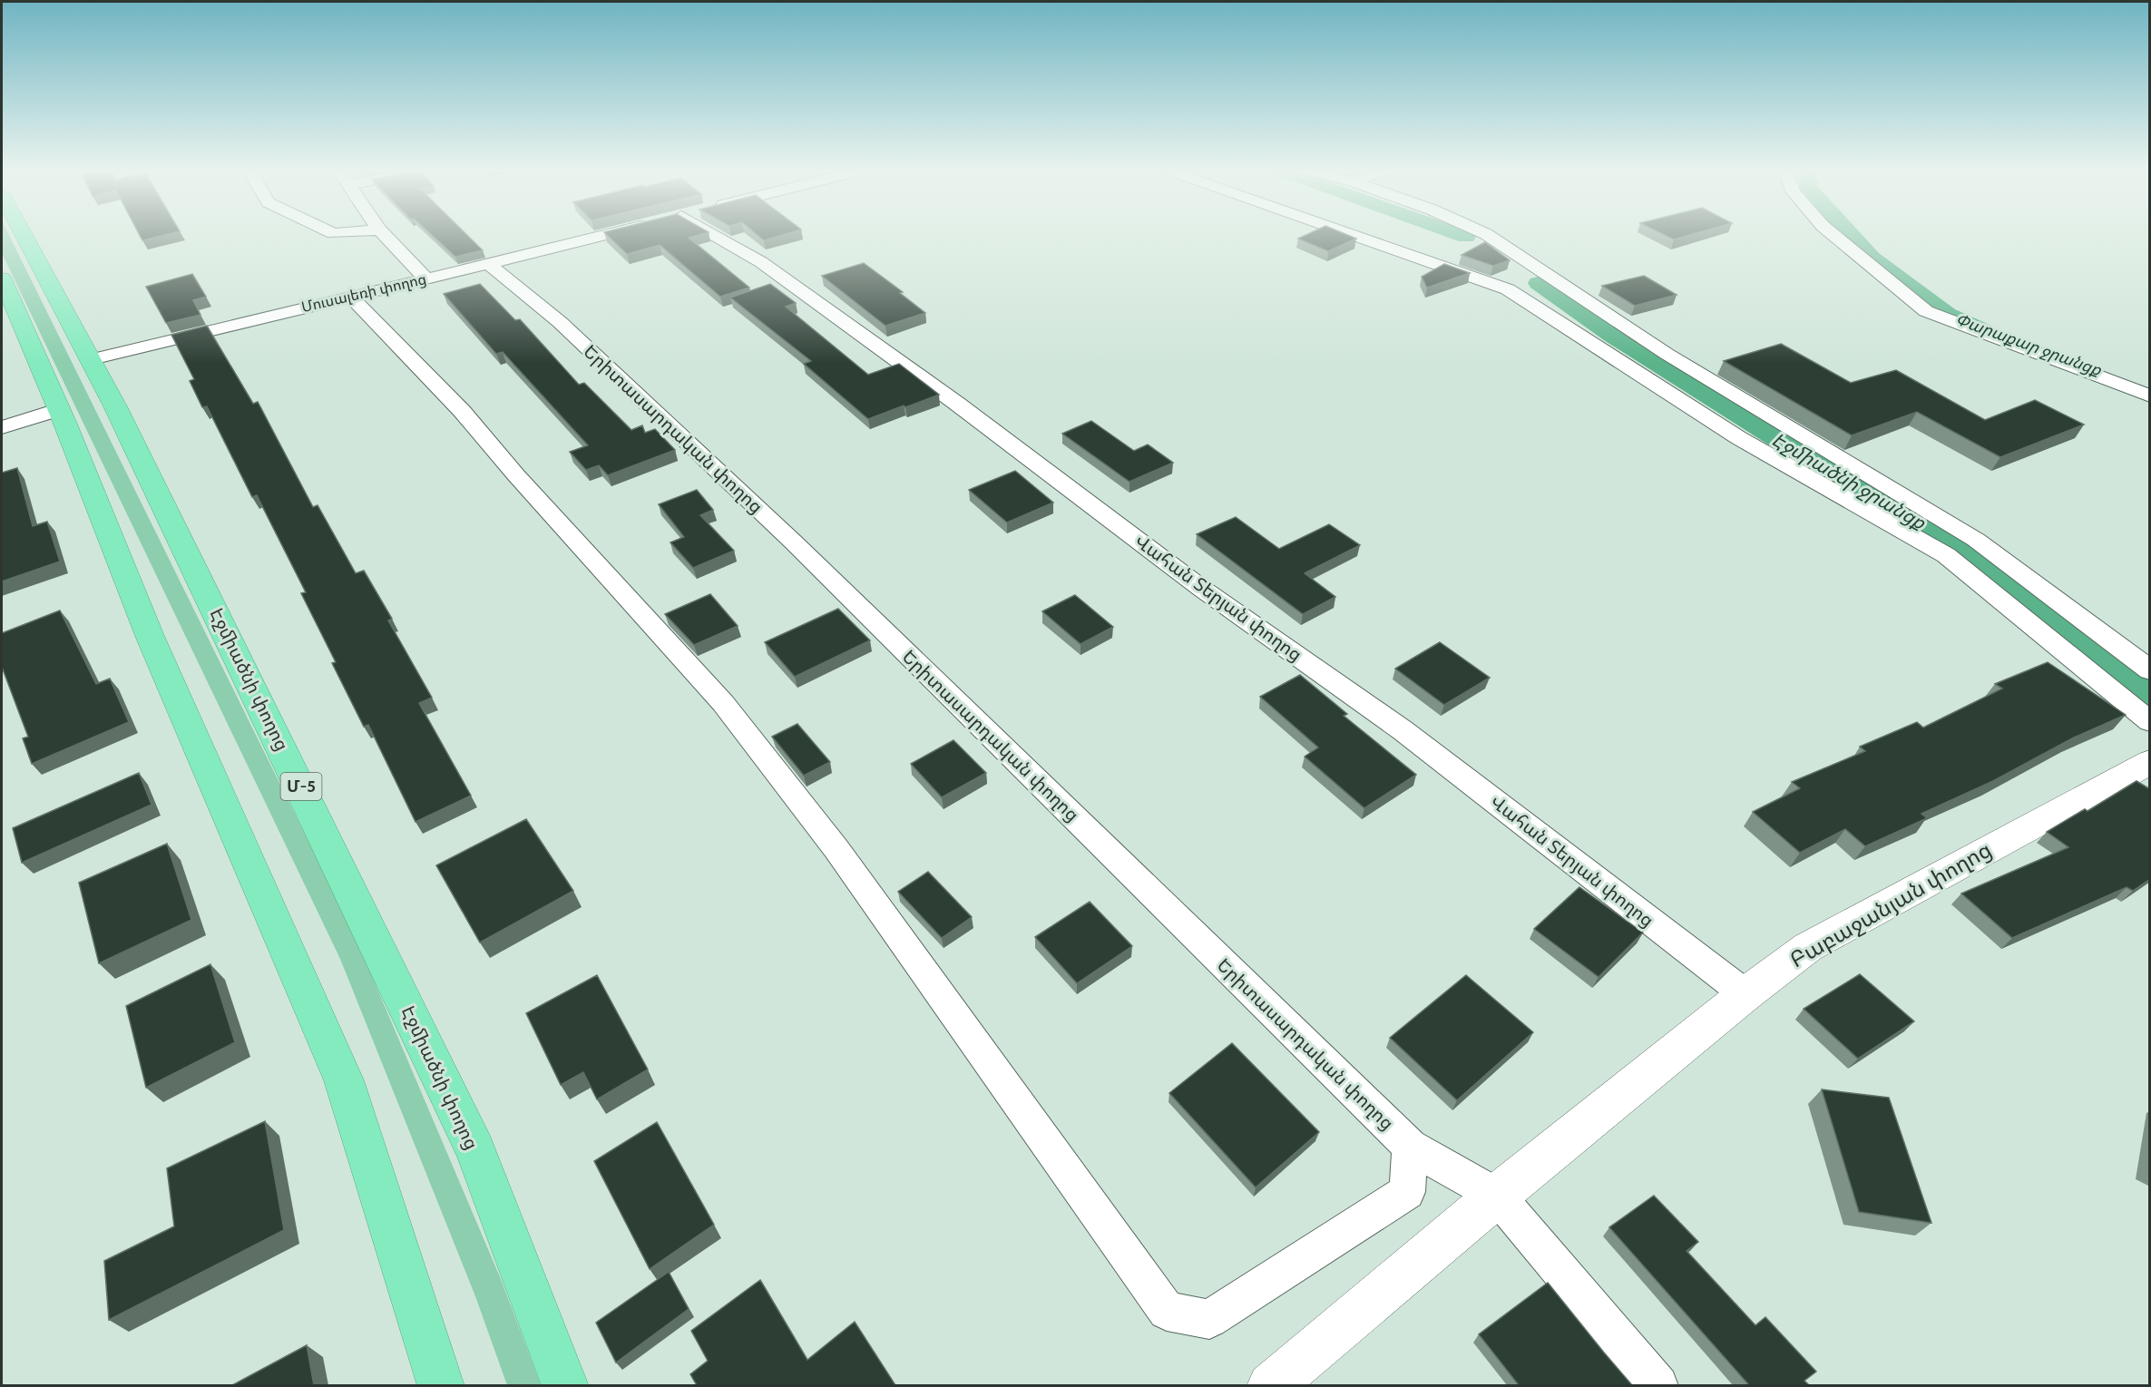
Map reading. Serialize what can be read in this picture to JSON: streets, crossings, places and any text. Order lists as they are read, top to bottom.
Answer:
{
  "streets": {
    "highway": ["Էջմիածնի փողոց", "Մ-5"],
    "street": [
      "Մուսալեռի փողոց",
      "Երիտասարդական փողոց",
      "Վահան Տերյան փողոց",
      "Բաբաջանյան փողոց"
    ]
  },
  "crossings": [
    ["Մուսալեռի փողոց", "Երիտասարդական փողոց"],
    ["Մուսալեռի փողոց", "Էջմիածնի փողոց"],
    ["Երիտասարդական փողոց", "Բաբաջանյան փողոց"],
    ["Վահան Տերյան փողոց", "Բաբաջանյան փողոց"]
  ],
  "water": ["Փարաքար ջրանցք", "Էջմիածնի ջրանցք"]
}
